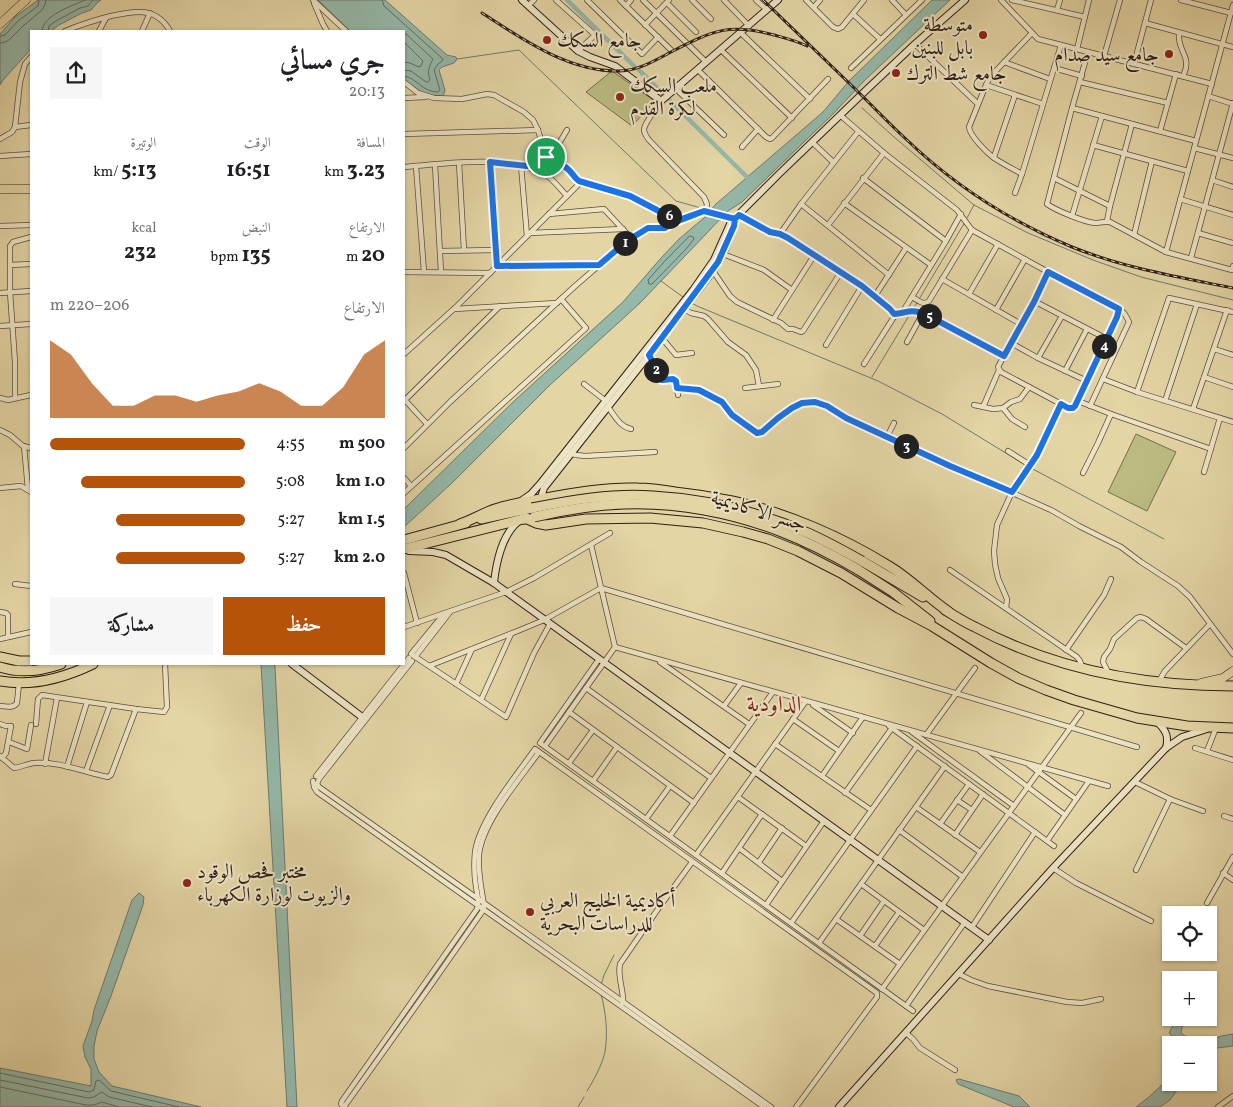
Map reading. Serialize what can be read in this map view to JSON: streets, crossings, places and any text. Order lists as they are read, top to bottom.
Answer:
{
  "streets": {
    "highway": ["جسر الاكاديمية"]
  },
  "districts": ["الداودية"],
  "places": [
    "متوسطة بابل للبنين",
    "جامع السكك",
    "جامع سيد صدام",
    "جامع شط الترك",
    "ملعب السكك لكرة القدم",
    "مختبر فحص الوقود والزيوت لوزارة الكهرباء",
    "أكاديمية الخليج العربي للدراسات البحرية"
  ],
  "page": {
    "heading": ["جري مسائي", "20:13"],
    "stats": [
      ["المسافة", "3.23 km"],
      ["الوقت", "16:51"],
      ["الوتيرة", "5:13 /km"],
      ["الارتفاع", "20 m"],
      ["النبض", "135 bpm"],
      ["kcal", "232"]
    ],
    "pins": [
      "6",
      "1",
      "5",
      "4",
      "2",
      "3"
    ],
    "chart": ["الارتفاع", "206–220 m"],
    "list": [
      {
        "name": "500 m",
        "note": "4:55"
      },
      {
        "name": "1.0 km",
        "note": "5:08"
      },
      {
        "name": "1.5 km",
        "note": "5:27"
      },
      {
        "name": "2.0 km",
        "note": "5:27"
      }
    ],
    "buttons": ["حفظ", "مشاركة"],
    "map_buttons": ["+", "−"]
  }
}
